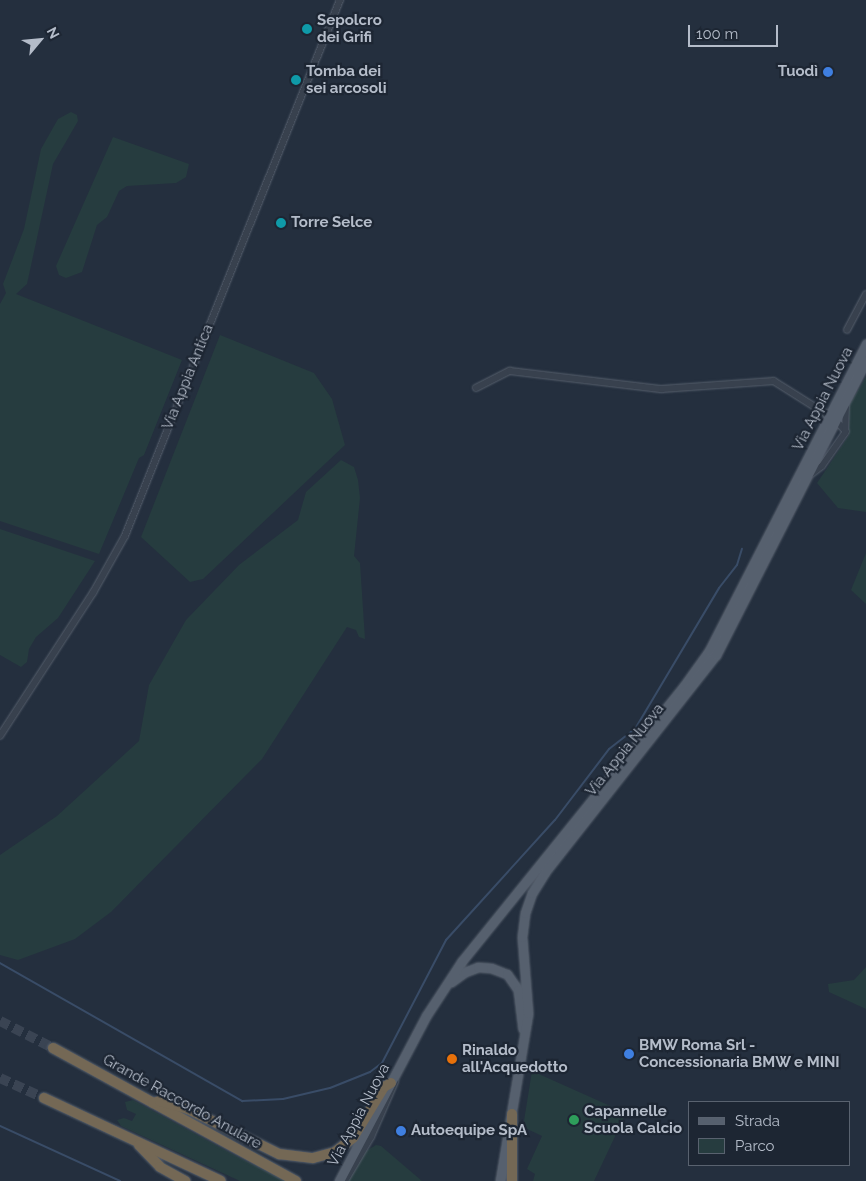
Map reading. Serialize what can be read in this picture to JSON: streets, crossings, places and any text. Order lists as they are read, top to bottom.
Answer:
{
  "streets": {
    "highway": ["Grande Raccordo Anulare"],
    "main road": ["Via Appia Nuova"],
    "street": ["Via Appia Antica"]
  },
  "places": [
    "Sepolcro dei Grifi",
    "Tuodì",
    "Tomba dei sei arcosoli",
    "Torre Selce",
    "BMW Roma Srl - Concessionaria BMW e MINI",
    "Rinaldo all'Acquedotto",
    "Capannelle Scuola Calcio",
    "Autoequipe SpA"
  ],
  "legend": ["Strada", "Parco"],
  "scale_bar": "100 m",
  "north": "top right"
}
